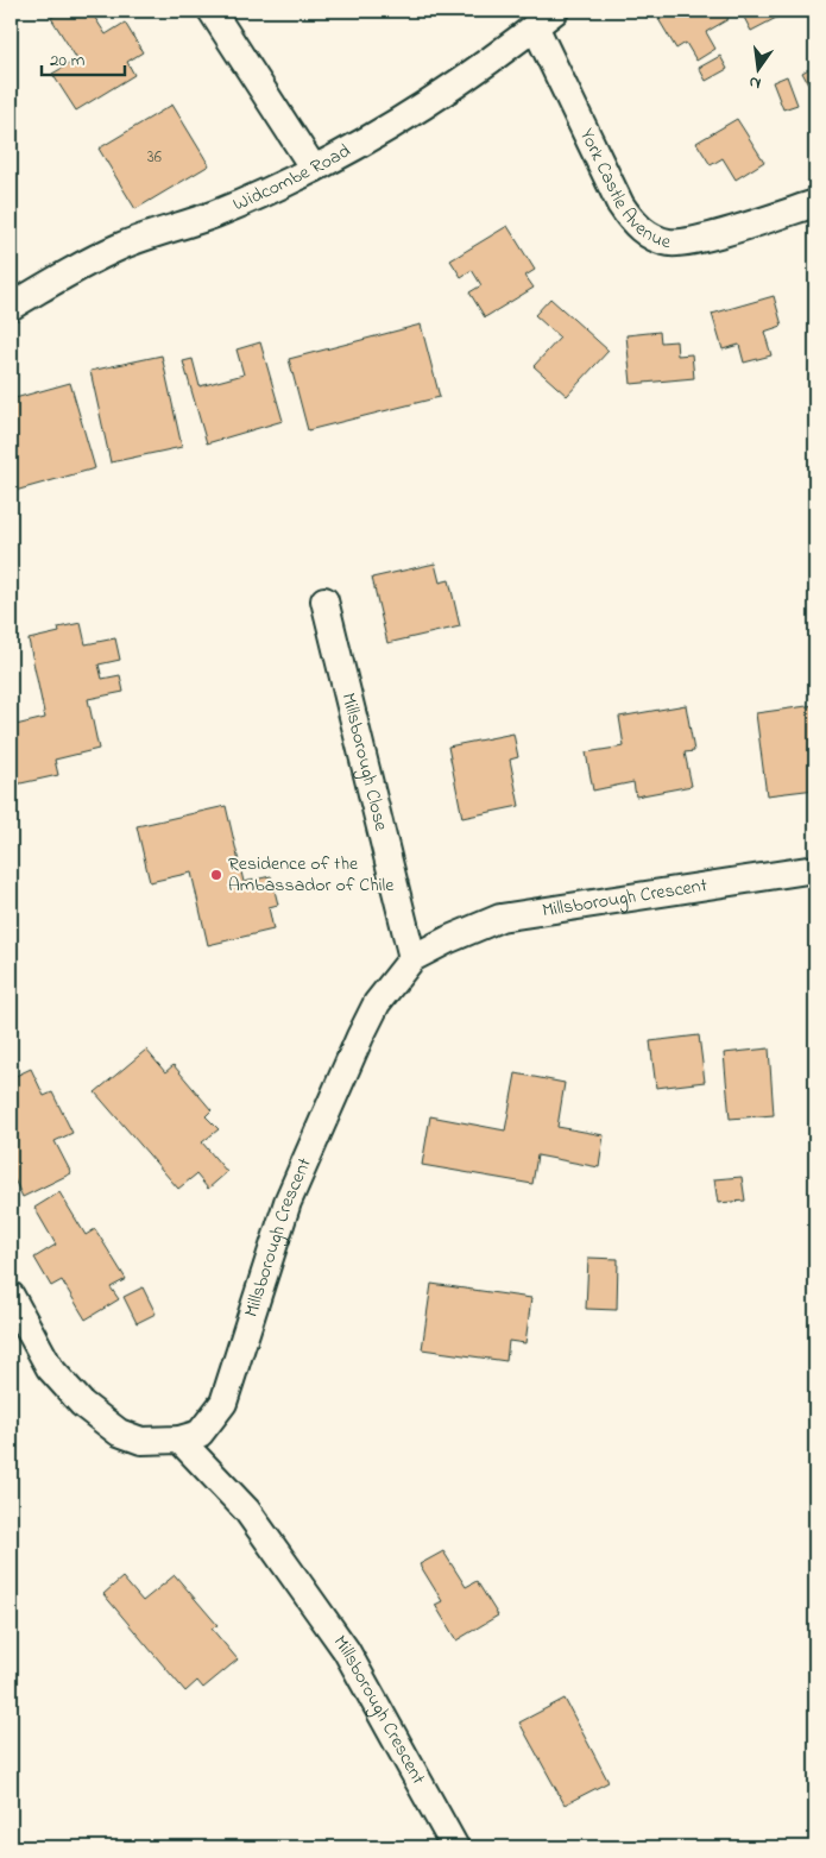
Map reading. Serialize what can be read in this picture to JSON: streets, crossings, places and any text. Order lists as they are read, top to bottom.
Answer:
{
  "streets": {
    "street": [
      "Widcombe Road",
      "York Castle Avenue",
      "Millsborough Close",
      "Millsborough Crescent"
    ]
  },
  "crossings": [
    ["Widcombe Road", "York Castle Avenue"],
    ["Millsborough Close", "Millsborough Crescent"]
  ],
  "places": ["Residence of the Ambassador of Chile"],
  "house_numbers": ["36"],
  "scale_bar": "20 m",
  "north": "bottom"
}
